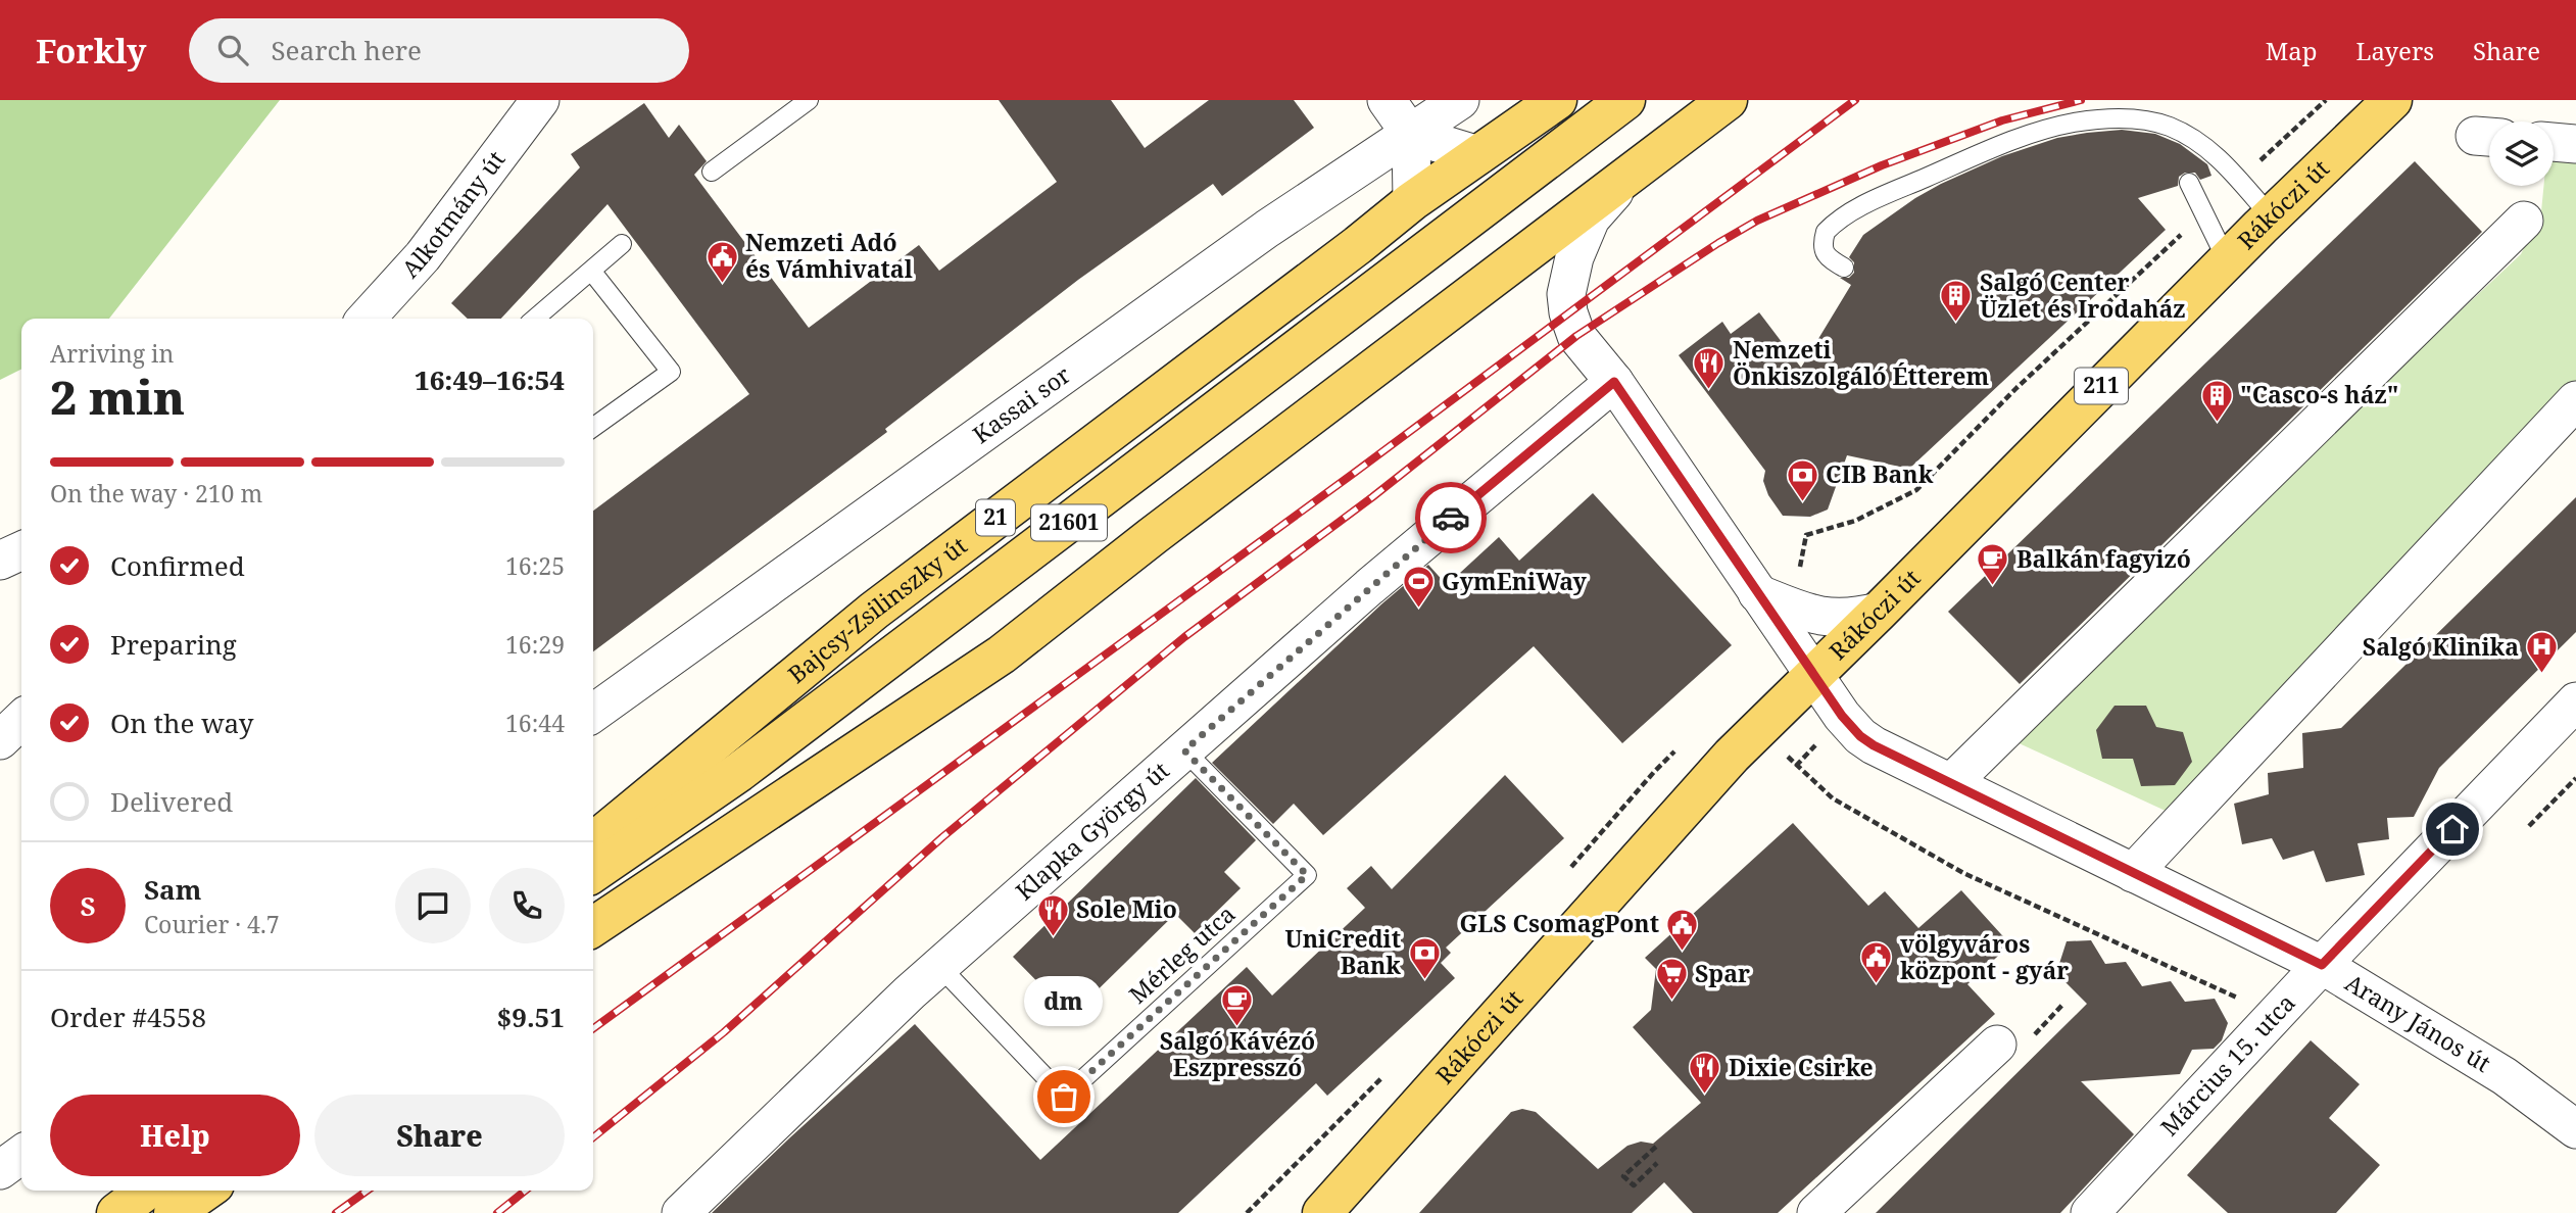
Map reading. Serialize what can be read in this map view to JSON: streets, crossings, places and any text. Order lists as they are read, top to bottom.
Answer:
{
  "streets": {
    "main road": [
      "Rákóczi út",
      "211",
      "21",
      "21601",
      "Bajcsy-Zsilinszky út"
    ],
    "street": [
      "Alkotmány út",
      "Kassai sor",
      "Klapka György út",
      "Arany János út",
      "Március 15. utca"
    ],
    "lane": ["Mérleg utca"]
  },
  "crossings": [
    ["Rákóczi út", "Arany János út"],
    ["21", "Bajcsy-Zsilinszky út"],
    ["Klapka György út", "Mérleg utca"],
    ["Klapka György út", "Arany János út"],
    ["Arany János út", "Március 15. utca"]
  ],
  "places": {
    "public building": ["Nemzeti Adó és Vámhivatal", "GLS CsomagPont", "völgyváros központ - gyár"],
    "building": ["Salgó Center Üzlet és Irodaház", "\"Casco-s ház\""],
    "restaurant": ["Nemzeti Önkiszolgáló Étterem", "Sole Mio", "Dixie Csirke"],
    "bank": ["CIB Bank", "UniCredit Bank"],
    "cafe": ["Balkán fagyizó", "Salgó Kávézó Eszpresszó"],
    "sports": ["GymEniWay"],
    "hospital": ["Salgó Klinika"],
    "supermarket": ["Spar"],
    "other": ["dm"]
  },
  "page": {
    "header": "Forkly",
    "search": "Search here",
    "nav": ["Map", "Layers", "Share"],
    "heading": ["2 min", "Arriving in", "16:49–16:54"],
    "panel": [
      "Sam",
      "Courier · 4.7",
      "Order #4558",
      "$9.51"
    ],
    "bar": "On the way · 210 m",
    "list": [
      ["Confirmed", "16:25"],
      ["Preparing", "16:29"],
      ["On the way", "16:44"],
      "Delivered"
    ],
    "round": "S",
    "bubble": "dm",
    "buttons": ["Help", "Share"]
  }
}
